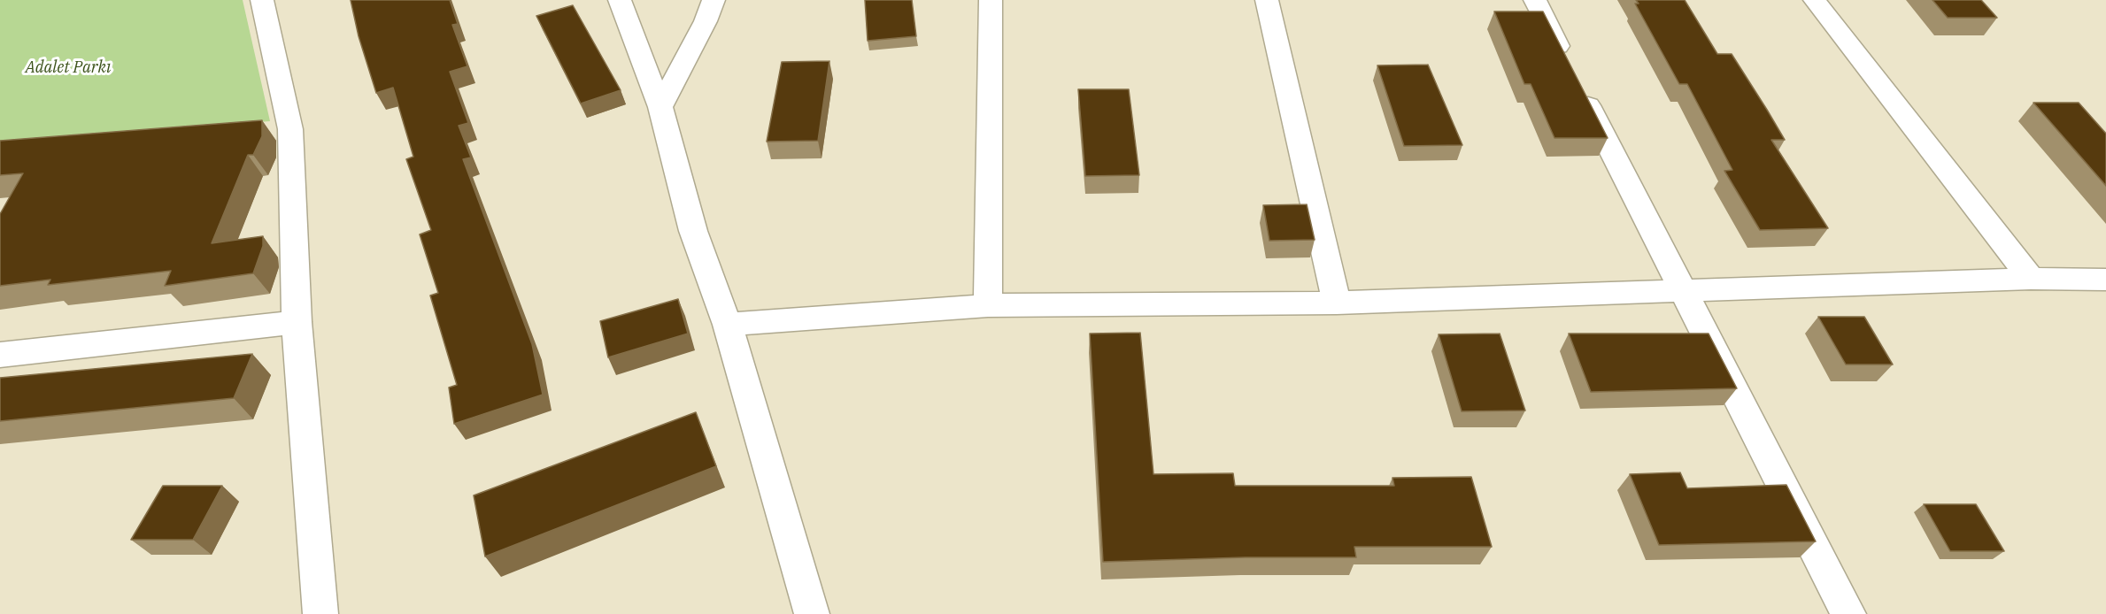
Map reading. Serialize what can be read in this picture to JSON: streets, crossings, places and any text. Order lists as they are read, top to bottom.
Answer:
{
  "parks": ["Adalet Parkı"]
}
